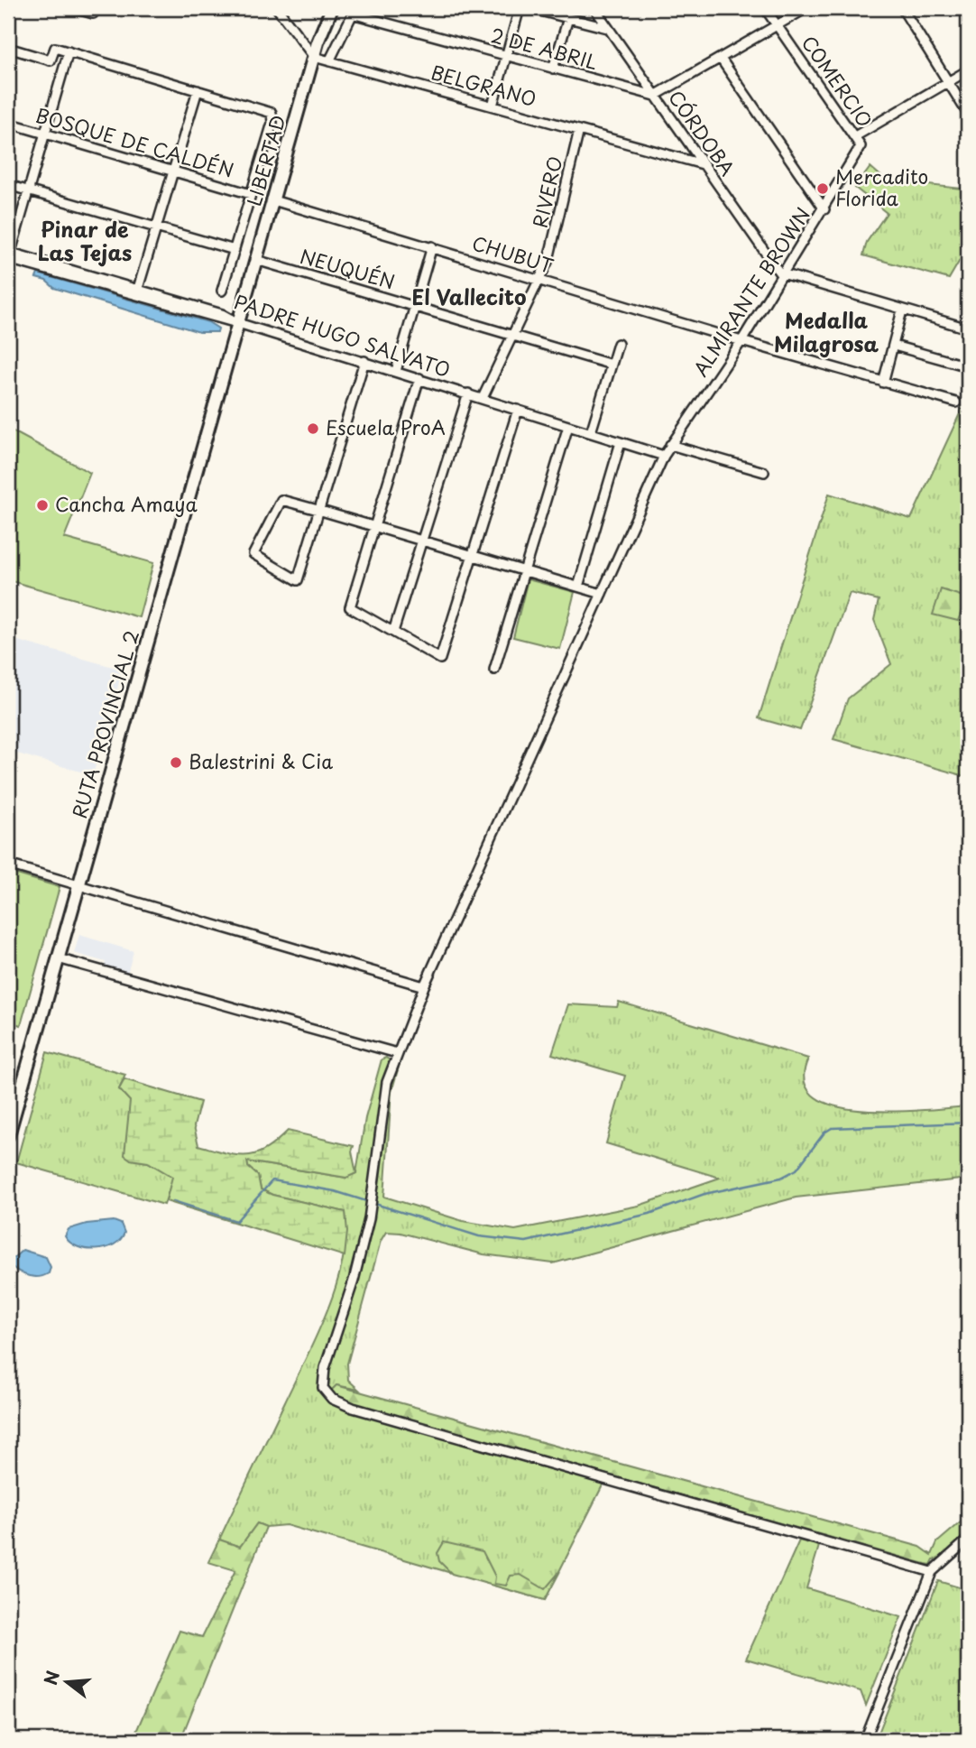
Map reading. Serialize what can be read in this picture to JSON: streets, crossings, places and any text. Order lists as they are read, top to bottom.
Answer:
{
  "streets": {
    "main road": ["LIBERTAD", "RUTA PROVINCIAL 2"],
    "street": [
      "2 DE ABRIL",
      "COMERCIO",
      "BELGRANO",
      "CÓRDOBA",
      "BOSQUE DE CALDÉN",
      "RIVERO",
      "CHUBUT",
      "NEUQUÉN",
      "ALMIRANTE BROWN",
      "PADRE HUGO SALVATO"
    ]
  },
  "crossings": [
    ["2 DE ABRIL", "CÓRDOBA"],
    ["COMERCIO", "ALMIRANTE BROWN"],
    ["BELGRANO", "CÓRDOBA"],
    ["BELGRANO", "LIBERTAD"],
    ["BELGRANO", "RIVERO"],
    ["CÓRDOBA", "ALMIRANTE BROWN"],
    ["LIBERTAD", "CHUBUT"],
    ["LIBERTAD", "NEUQUÉN"],
    ["LIBERTAD", "PADRE HUGO SALVATO"],
    ["LIBERTAD", "RUTA PROVINCIAL 2"],
    ["RIVERO", "CHUBUT"],
    ["RIVERO", "NEUQUÉN"],
    ["RIVERO", "PADRE HUGO SALVATO"],
    ["CHUBUT", "ALMIRANTE BROWN"],
    ["ALMIRANTE BROWN", "PADRE HUGO SALVATO"],
    ["PADRE HUGO SALVATO", "RUTA PROVINCIAL 2"]
  ],
  "districts": ["Pinar de Las Tejas", "El Vallecito", "Medalla Milagrosa"],
  "places": [
    "Mercadito Florida",
    "Escuela ProA",
    "Cancha Amaya",
    "Balestrini & Cia"
  ],
  "north": "left"
}
